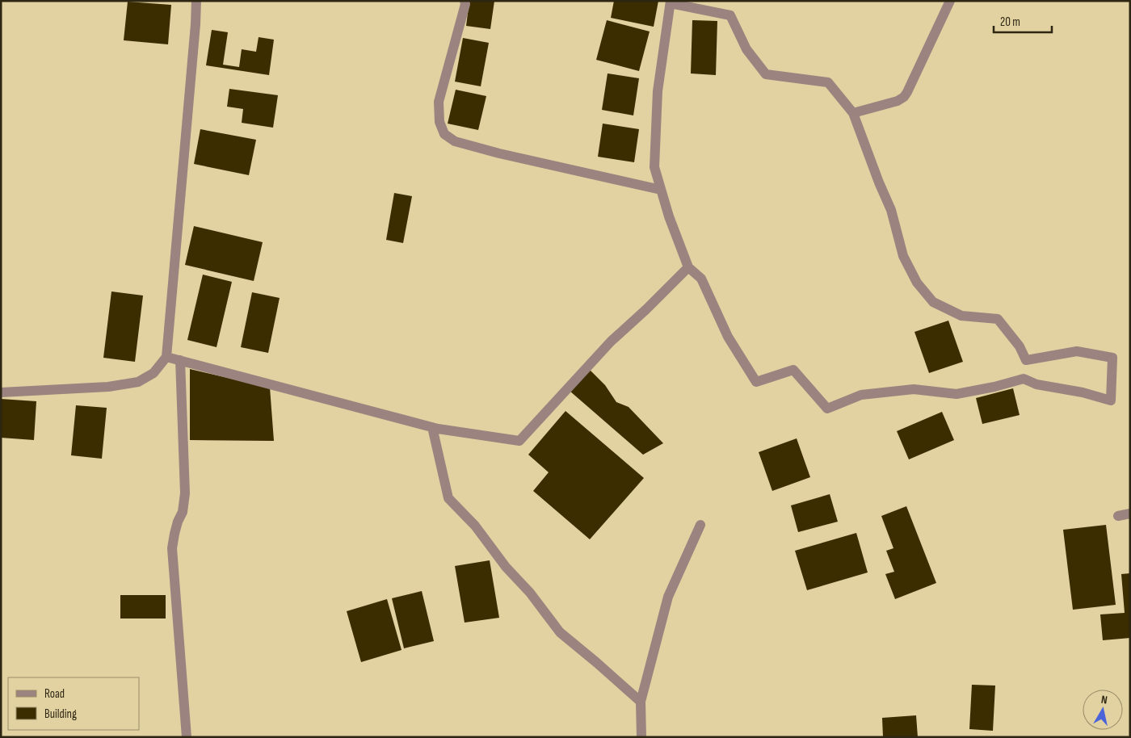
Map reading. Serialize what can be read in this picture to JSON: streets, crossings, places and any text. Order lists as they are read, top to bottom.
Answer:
{
  "legend": ["Road", "Building"],
  "scale_bar": "20 m",
  "north": "top"
}
